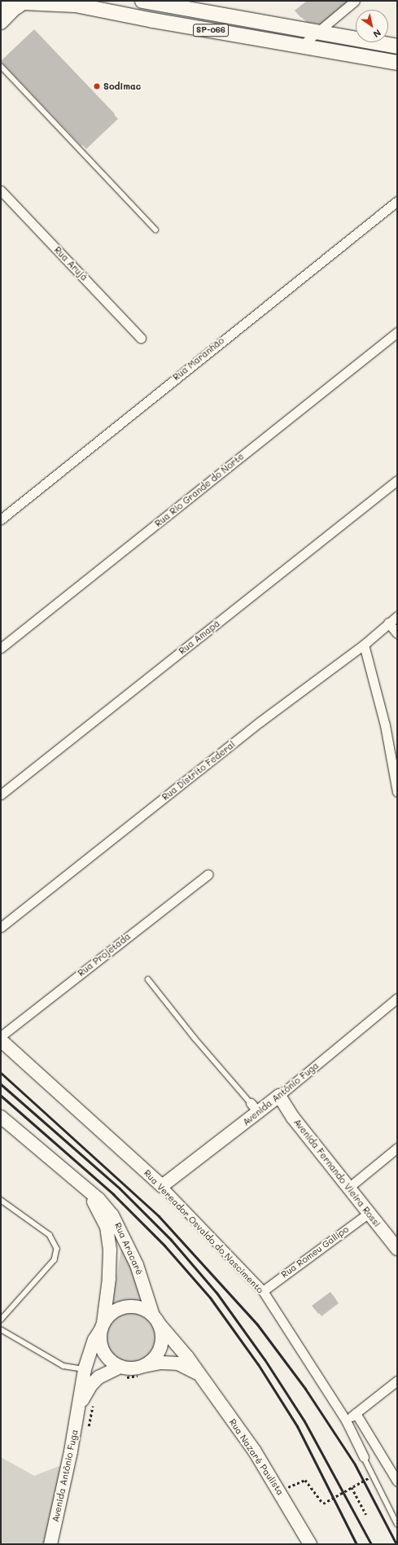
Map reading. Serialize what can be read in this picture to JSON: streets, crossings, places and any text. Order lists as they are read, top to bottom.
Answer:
{
  "streets": {
    "main road": [
      "SP-066",
      "Avenida Antônio Fuga",
      "Avenida Fernando Vieira Rossi",
      "Rua Vereador Osvaldo do Nascimento",
      "Rua Aracaré",
      "Rua Nazaré Paulista"
    ],
    "street": [
      "Rua Arujá",
      "Rua Maranhão",
      "Rua Rio Grande do Norte",
      "Rua Amapá",
      "Rua Distrito Federal",
      "Rua Projetada",
      "Rua Romeu Gallipo"
    ]
  },
  "crossings": [
    ["Avenida Antônio Fuga", "Avenida Fernando Vieira Rossi"],
    ["Avenida Antônio Fuga", "Rua Vereador Osvaldo do Nascimento"],
    ["Avenida Antônio Fuga", "Rua Aracaré"],
    ["Avenida Antônio Fuga", "Rua Nazaré Paulista"],
    ["Avenida Fernando Vieira Rossi", "Rua Romeu Gallipo"],
    ["Rua Vereador Osvaldo do Nascimento", "Rua Romeu Gallipo"],
    ["Rua Aracaré", "Rua Nazaré Paulista"]
  ],
  "places": ["Sodimac"],
  "north": "bottom right"
}
